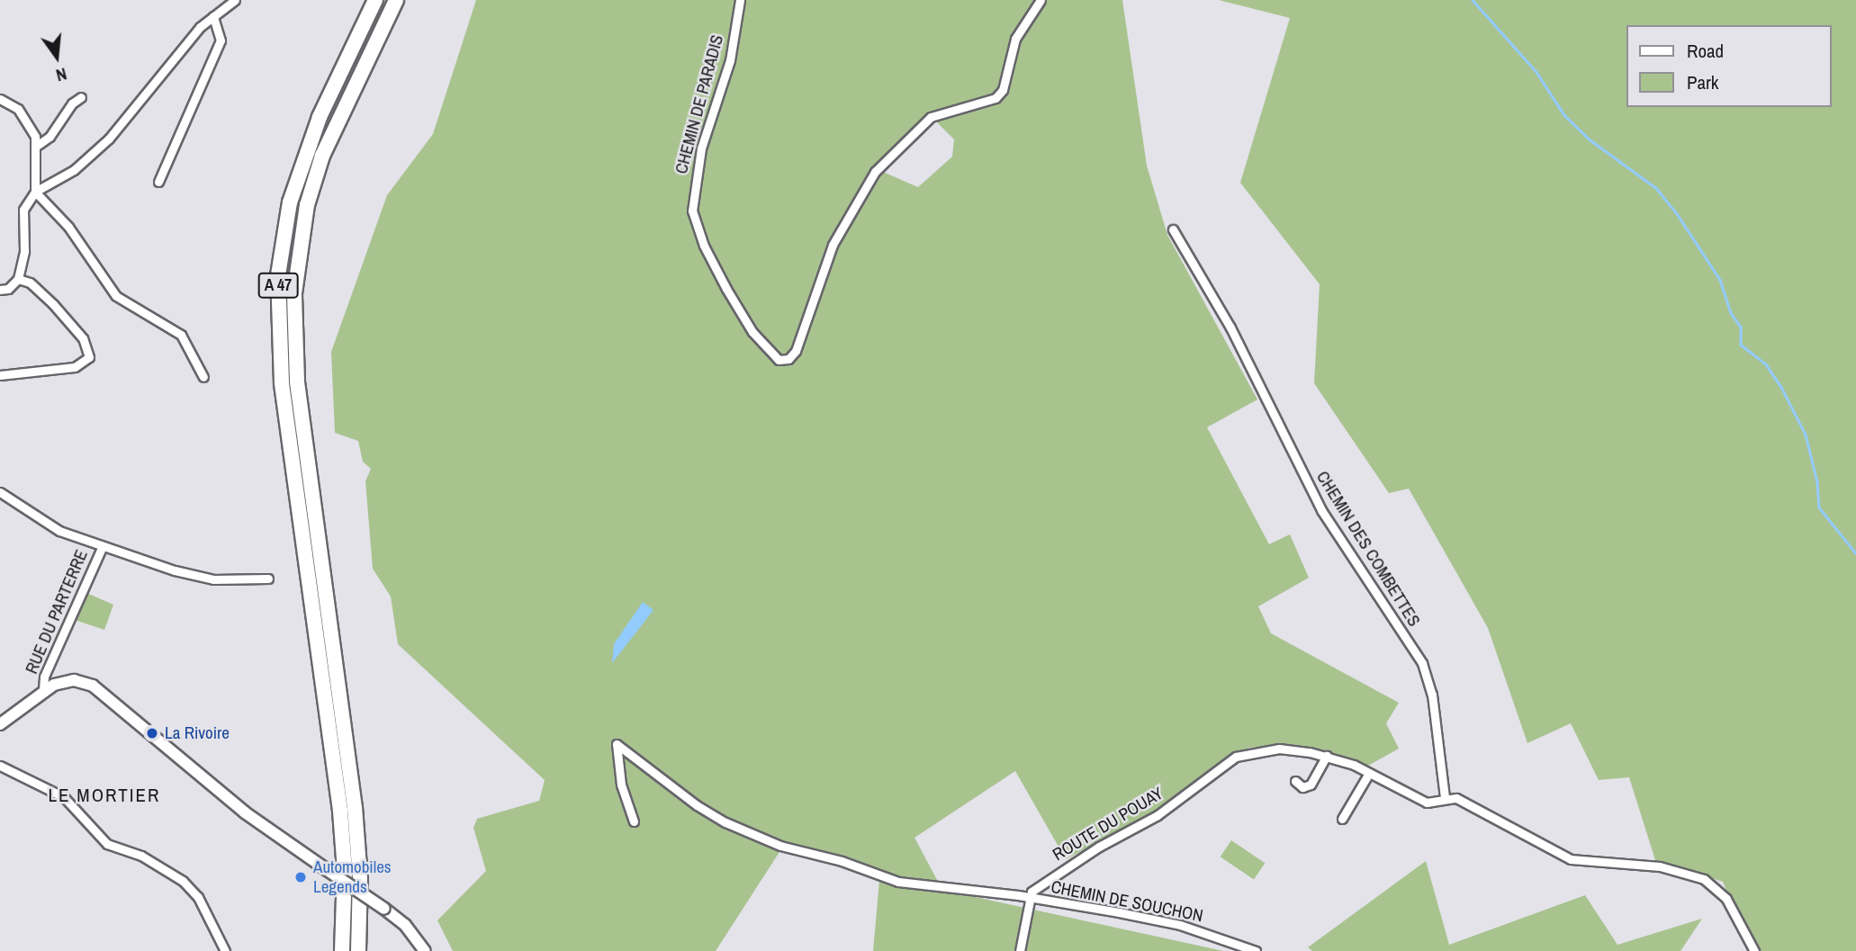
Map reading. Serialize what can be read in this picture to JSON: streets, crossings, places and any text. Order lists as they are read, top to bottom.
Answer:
{
  "streets": {
    "highway": ["A 47"],
    "street": [
      "CHEMIN DE PARADIS",
      "CHEMIN DES COMBETTES",
      "RUE DU PARTERRE",
      "ROUTE DU POUAY",
      "CHEMIN DE SOUCHON"
    ]
  },
  "crossings": [
    ["CHEMIN DES COMBETTES", "ROUTE DU POUAY"],
    ["ROUTE DU POUAY", "CHEMIN DE SOUCHON"]
  ],
  "districts": ["LE MORTIER"],
  "places": ["La Rivoire", "Automobiles Legends"],
  "legend": ["Road", "Park"],
  "north": "bottom"
}
